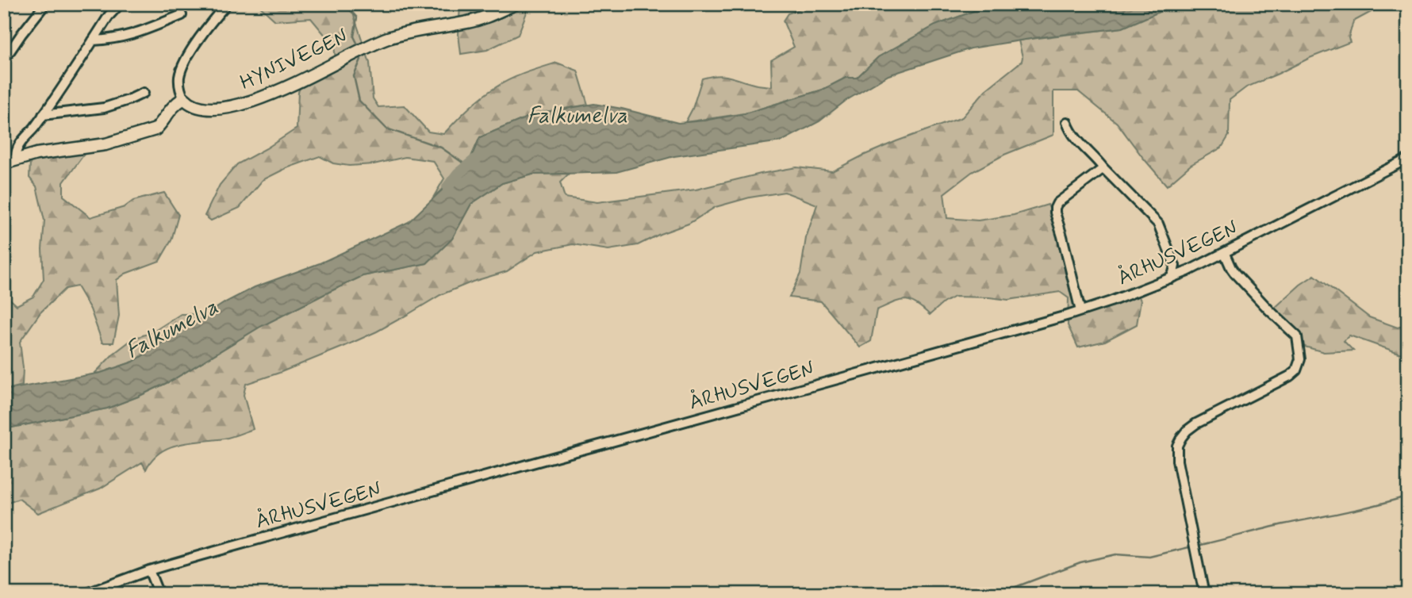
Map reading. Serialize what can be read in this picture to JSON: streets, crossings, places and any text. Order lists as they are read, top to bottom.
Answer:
{
  "streets": {
    "main road": ["HYNIVEGEN"],
    "street": ["ÅRHUSVEGEN"]
  },
  "water": ["Falkumelva"]
}
